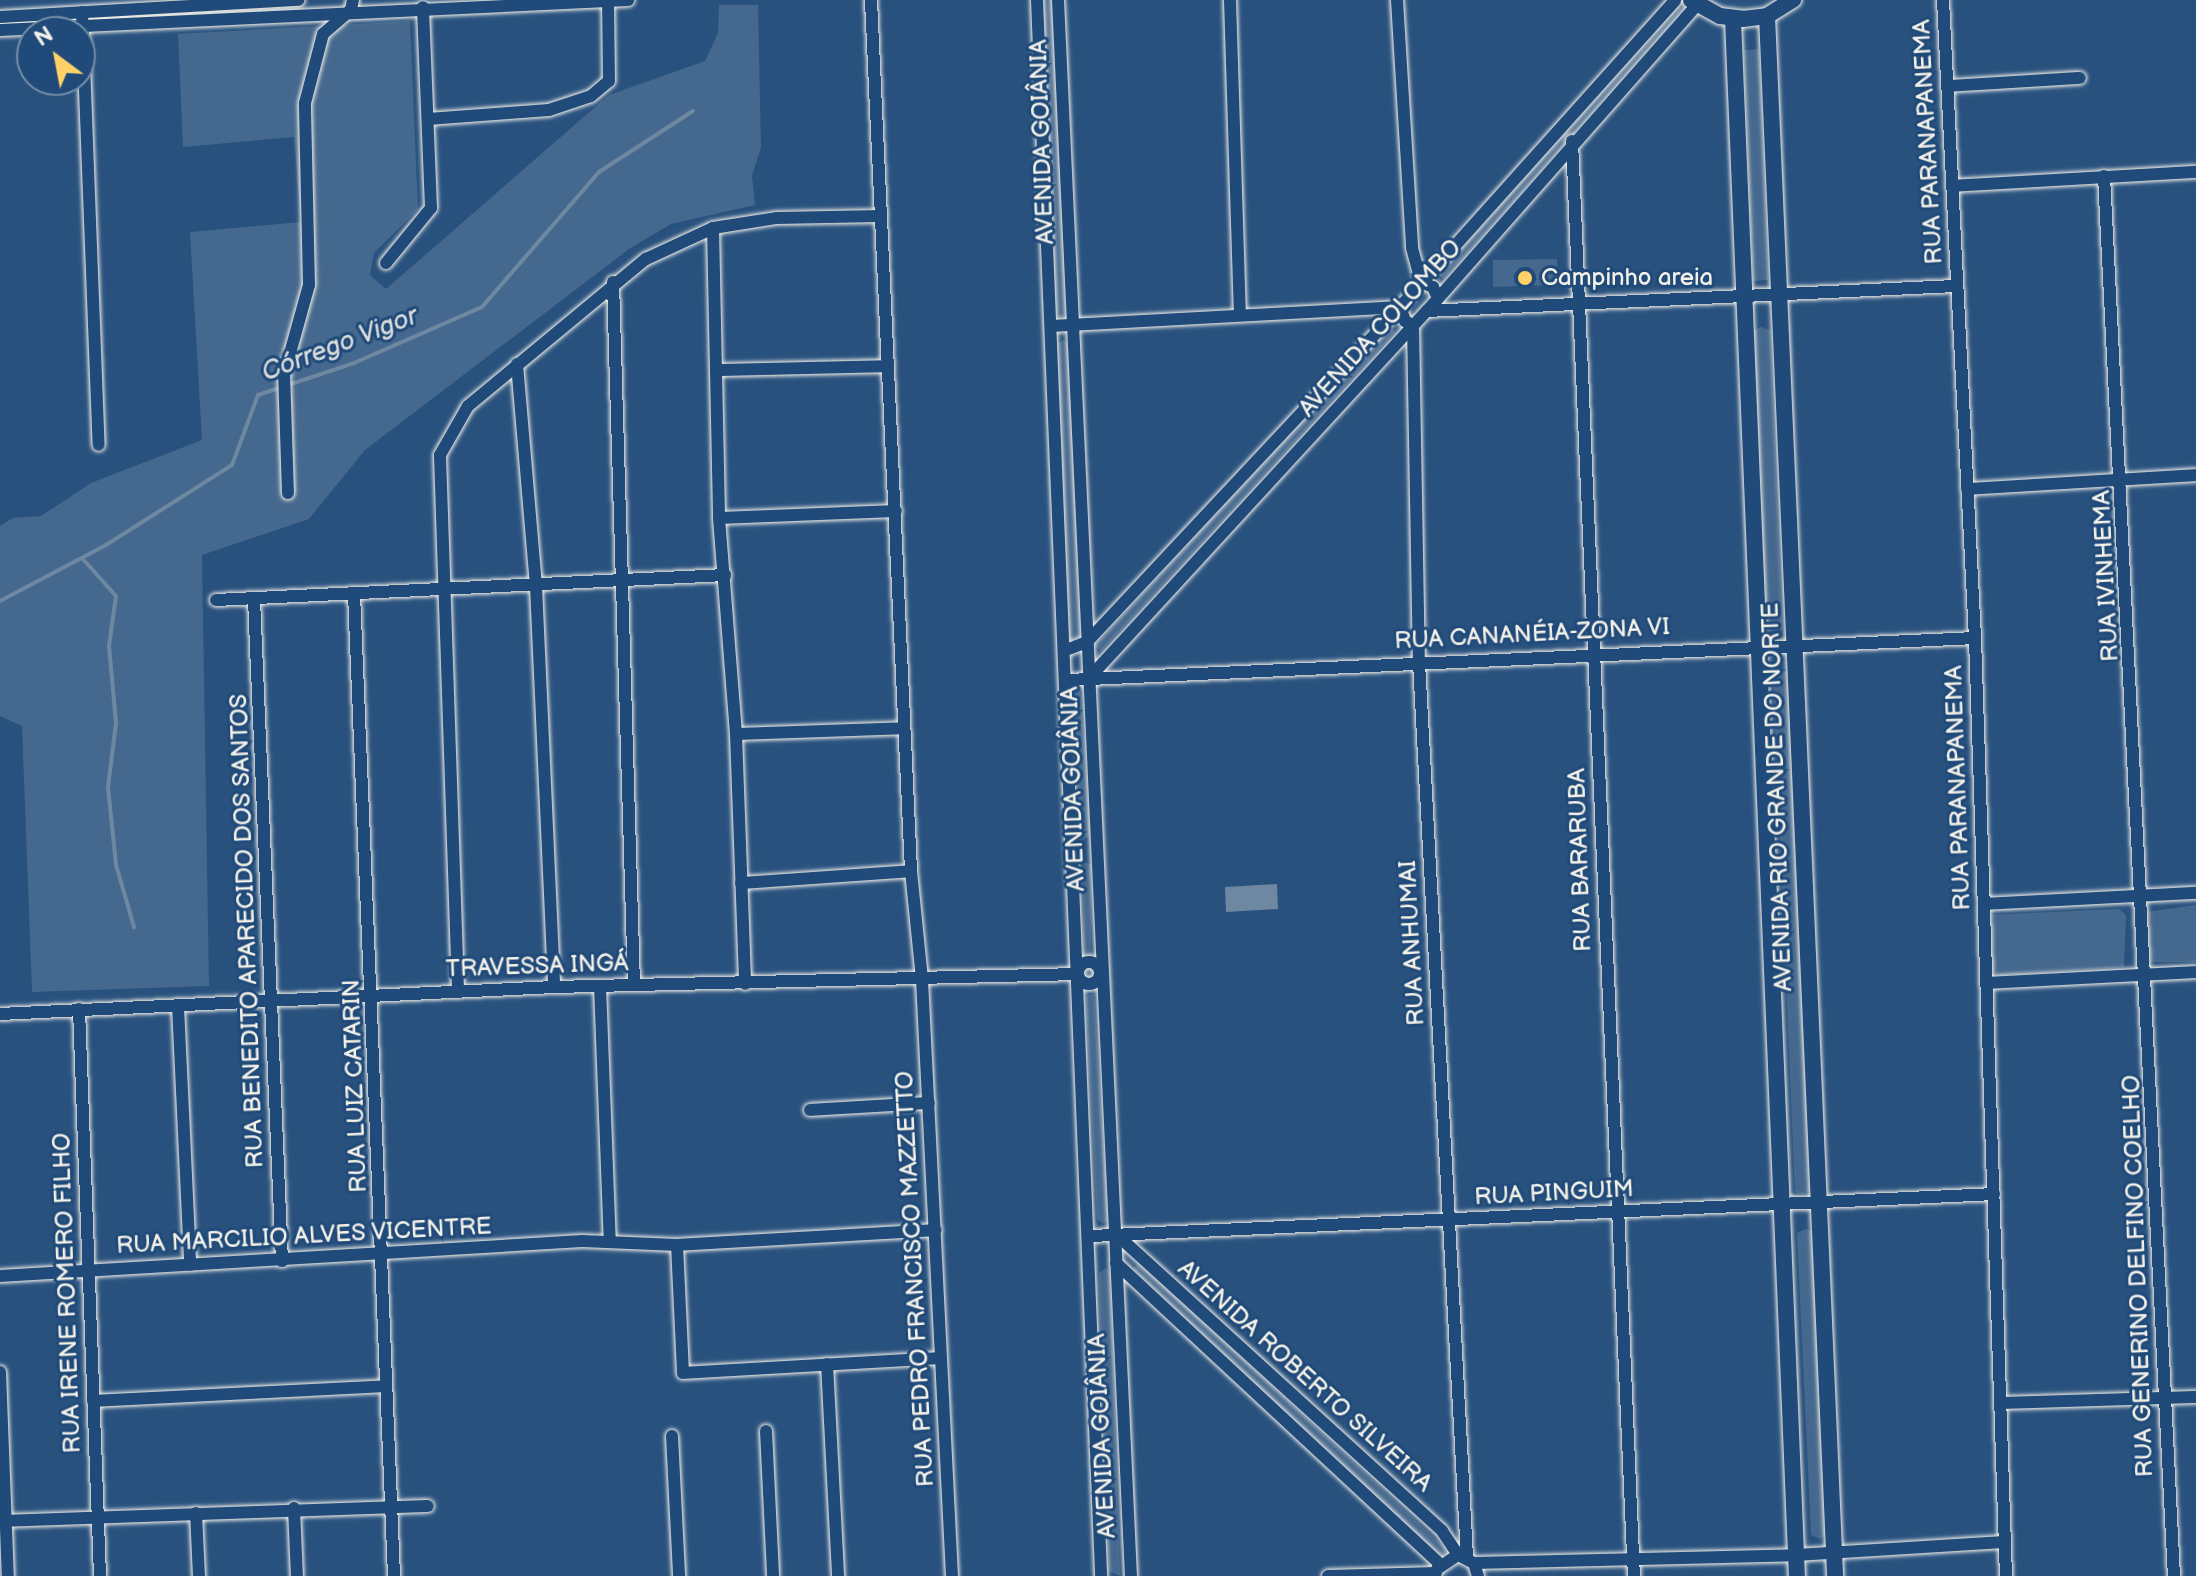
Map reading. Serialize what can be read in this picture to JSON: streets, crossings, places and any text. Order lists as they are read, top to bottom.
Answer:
{
  "streets": {
    "main road": ["AVENIDA RIO GRANDE DO NORTE"],
    "street": [
      "AVENIDA GOIÂNIA",
      "RUA PARANAPANEMA",
      "AVENIDA COLOMBO",
      "RUA IVINHEMA",
      "RUA CANANÉIA-ZONA VI",
      "RUA BARARUBA",
      "RUA BENEDITO APARECIDO DOS SANTOS",
      "RUA ANHUMAI",
      "TRAVESSA INGÁ",
      "RUA LUIZ CATARIN",
      "RUA PINGUIM",
      "RUA MARCILIO ALVES VICENTRE",
      "RUA GENERINO DELFINO COELHO",
      "RUA PEDRO FRANCISCO MAZZETTO",
      "RUA IRENE ROMERO FILHO",
      "AVENIDA ROBERTO SILVEIRA"
    ]
  },
  "crossings": [
    ["AVENIDA GOIÂNIA", "AVENIDA COLOMBO"],
    ["AVENIDA GOIÂNIA", "RUA CANANÉIA-ZONA VI"],
    ["AVENIDA GOIÂNIA", "TRAVESSA INGÁ"],
    ["AVENIDA GOIÂNIA", "RUA PINGUIM"],
    ["AVENIDA GOIÂNIA", "AVENIDA ROBERTO SILVEIRA"],
    ["RUA PARANAPANEMA", "RUA CANANÉIA-ZONA VI"],
    ["RUA PARANAPANEMA", "RUA PINGUIM"],
    ["AVENIDA COLOMBO", "RUA CANANÉIA-ZONA VI"],
    ["AVENIDA COLOMBO", "RUA BARARUBA"],
    ["AVENIDA COLOMBO", "RUA ANHUMAI"],
    ["RUA IVINHEMA", "RUA GENERINO DELFINO COELHO"],
    ["RUA CANANÉIA-ZONA VI", "AVENIDA RIO GRANDE DO NORTE"],
    ["RUA CANANÉIA-ZONA VI", "RUA BARARUBA"],
    ["RUA CANANÉIA-ZONA VI", "RUA ANHUMAI"],
    ["AVENIDA RIO GRANDE DO NORTE", "RUA PINGUIM"],
    ["RUA BARARUBA", "RUA PINGUIM"],
    ["RUA BENEDITO APARECIDO DOS SANTOS", "TRAVESSA INGÁ"],
    ["RUA BENEDITO APARECIDO DOS SANTOS", "RUA MARCILIO ALVES VICENTRE"],
    ["RUA ANHUMAI", "RUA PINGUIM"],
    ["RUA ANHUMAI", "AVENIDA ROBERTO SILVEIRA"],
    ["TRAVESSA INGÁ", "RUA LUIZ CATARIN"],
    ["TRAVESSA INGÁ", "RUA PEDRO FRANCISCO MAZZETTO"],
    ["TRAVESSA INGÁ", "RUA IRENE ROMERO FILHO"],
    ["RUA LUIZ CATARIN", "RUA MARCILIO ALVES VICENTRE"],
    ["RUA PINGUIM", "AVENIDA ROBERTO SILVEIRA"],
    ["RUA MARCILIO ALVES VICENTRE", "RUA PEDRO FRANCISCO MAZZETTO"],
    ["RUA MARCILIO ALVES VICENTRE", "RUA IRENE ROMERO FILHO"]
  ],
  "water": ["Córrego Vigor"],
  "places": ["Campinho areia"],
  "north": "top left"
}
